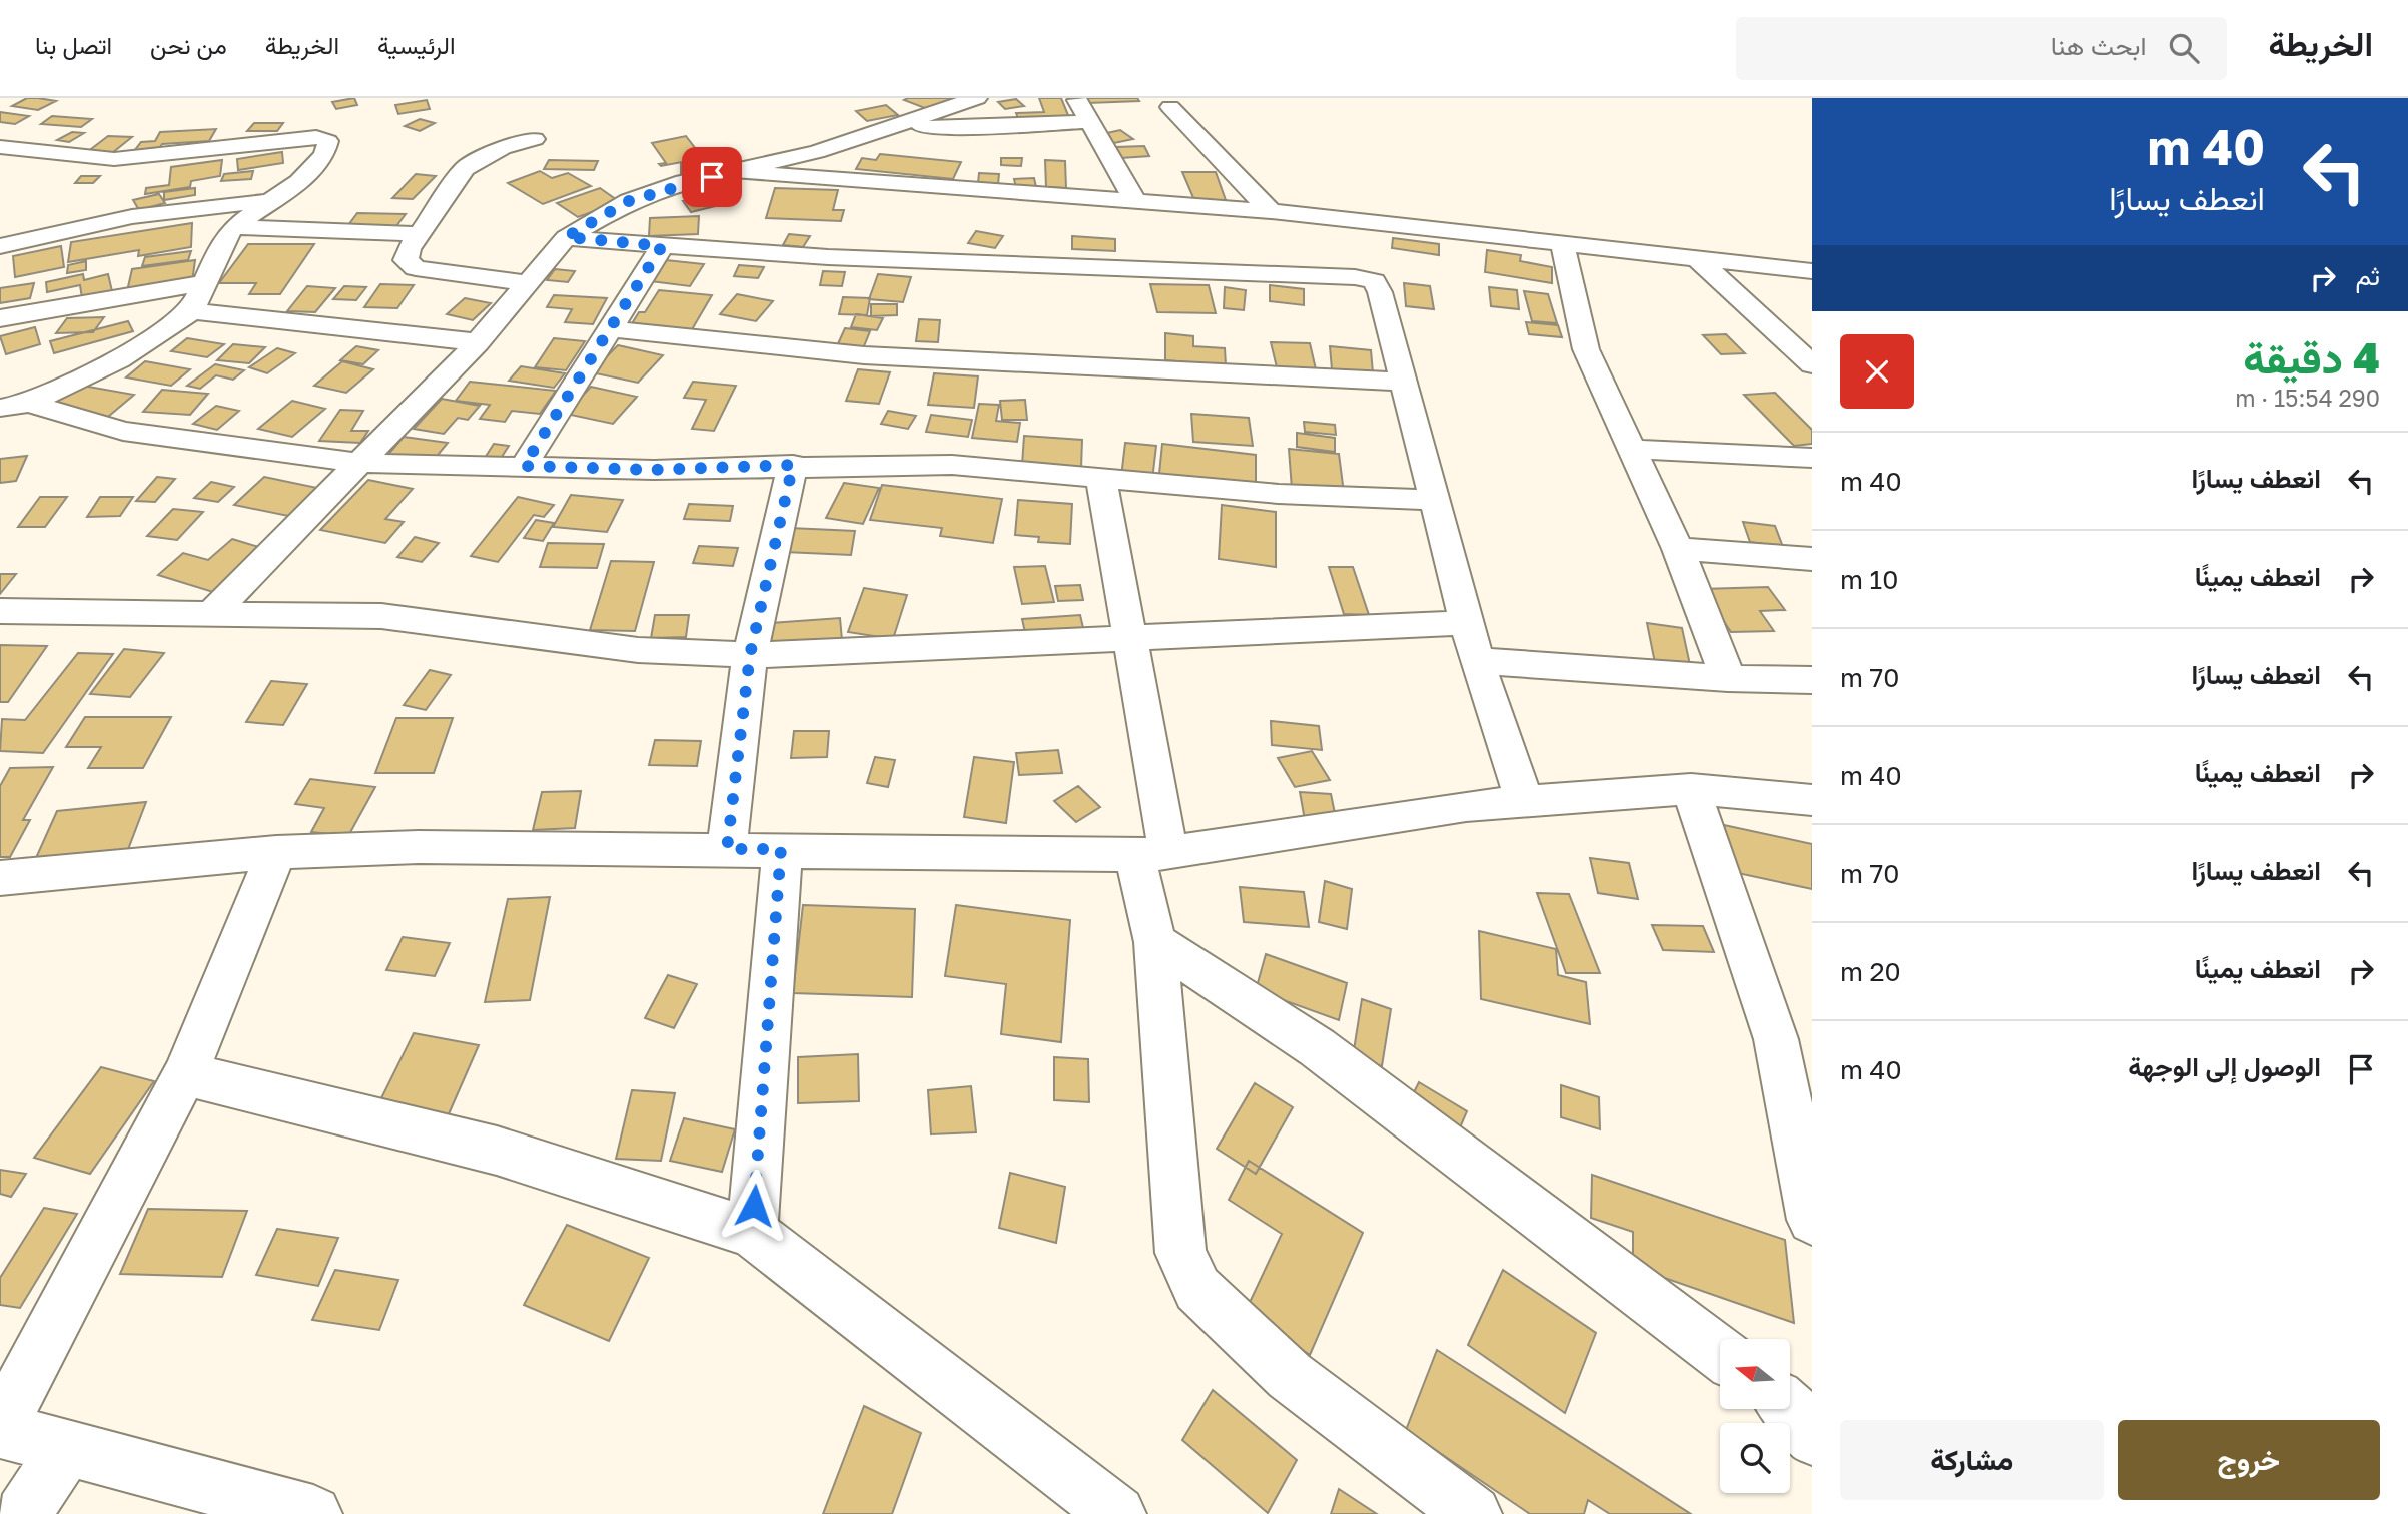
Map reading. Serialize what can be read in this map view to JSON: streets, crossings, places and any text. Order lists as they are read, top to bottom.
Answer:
{
  "north": "left",
  "page": {
    "header": "الخريطة",
    "search": "ابحث هنا",
    "nav": [
      "الرئيسية",
      "الخريطة",
      "من نحن",
      "اتصل بنا"
    ],
    "turn": ["40 m", "انعطف يسارًا"],
    "then": "ثم",
    "heading": ["4 دقيقة", "290 m · 15:54"],
    "list": [
      {
        "name": "انعطف يسارًا",
        "value": "40 m"
      },
      {
        "name": "انعطف يمينًا",
        "value": "10 m"
      },
      {
        "name": "انعطف يسارًا",
        "value": "70 m"
      },
      {
        "name": "انعطف يمينًا",
        "value": "40 m"
      },
      {
        "name": "انعطف يسارًا",
        "value": "70 m"
      },
      {
        "name": "انعطف يمينًا",
        "value": "20 m"
      },
      {
        "name": "الوصول إلى الوجهة",
        "value": "40 m"
      }
    ],
    "buttons": ["خروج", "مشاركة"]
  }
}
